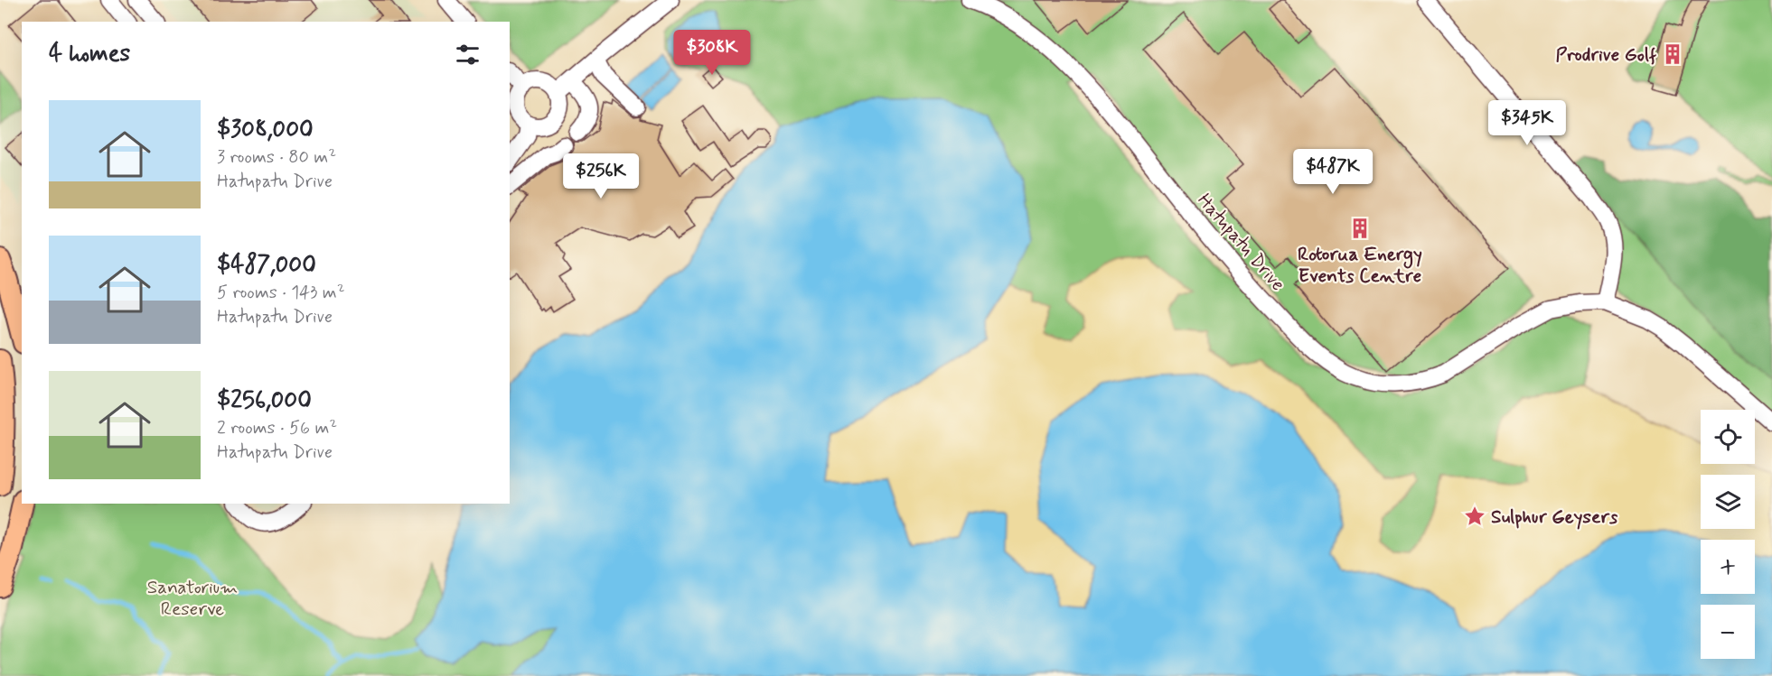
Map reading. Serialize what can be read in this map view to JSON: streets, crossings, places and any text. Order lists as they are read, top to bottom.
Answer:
{
  "streets": {
    "street": ["Hatupatu Drive"]
  },
  "parks": ["Sanatorium Reserve"],
  "places": {
    "building": ["Prodrive Golf", "Rotorua Energy Events Centre"],
    "place": ["Sulphur Geysers"]
  },
  "page": {
    "heading": "4 homes",
    "price": [
      "$308K",
      "$345K",
      "$487K",
      "$256K"
    ],
    "list": [
      {
        "name": "$308,000",
        "note": "3 rooms · 80 m² · Hatupatu Drive"
      },
      {
        "name": "$487,000",
        "note": "5 rooms · 143 m² · Hatupatu Drive"
      },
      {
        "name": "$256,000",
        "note": "2 rooms · 56 m² · Hatupatu Drive"
      }
    ],
    "map_buttons": ["+", "−"]
  }
}
